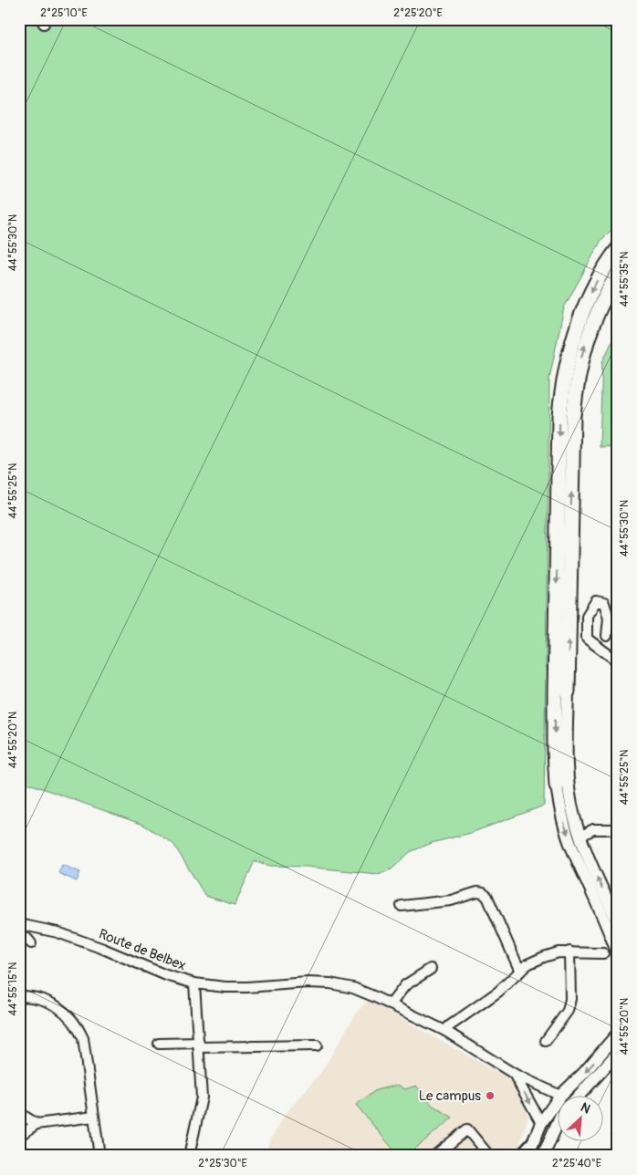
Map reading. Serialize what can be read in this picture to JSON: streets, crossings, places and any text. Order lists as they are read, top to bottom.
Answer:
{
  "streets": {
    "street": ["Route de Belbex"]
  },
  "places": ["Le campus"],
  "north": "top right",
  "coordinates": [
    "2°25'10\"E",
    "2°25'20\"E",
    "44°55'30\"N",
    "44°55'35\"N",
    "44°55'25\"N",
    "44°55'20\"N",
    "44°55'15\"N",
    "2°25'30\"E",
    "2°25'40\"E"
  ]
}
